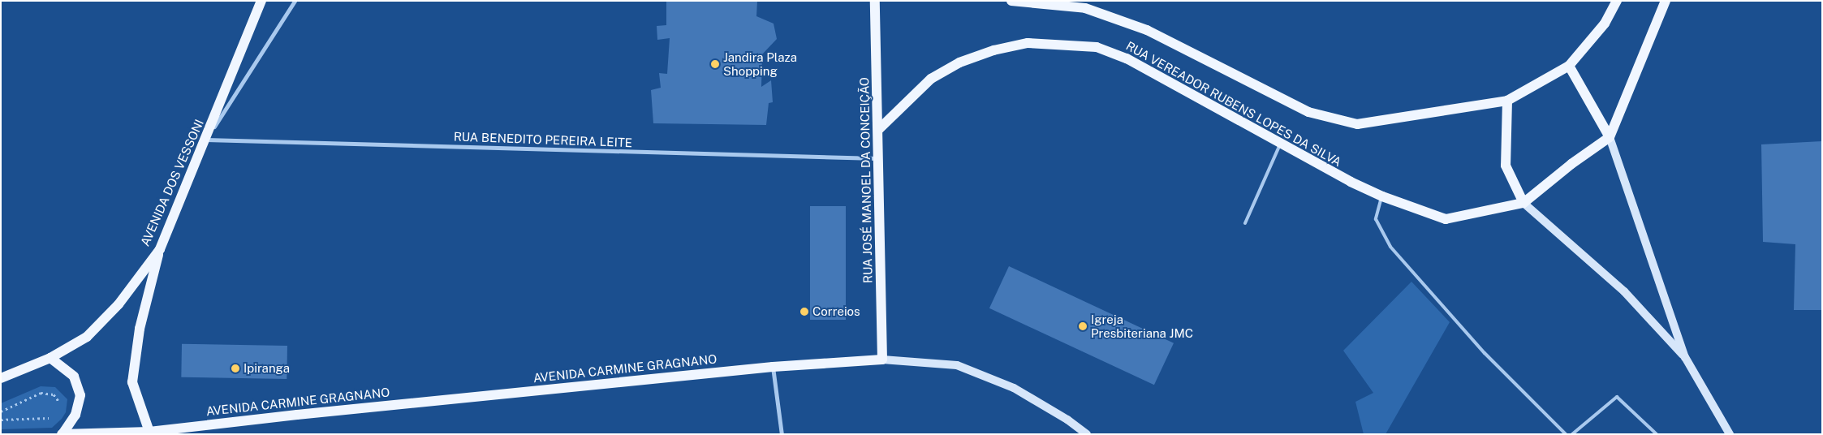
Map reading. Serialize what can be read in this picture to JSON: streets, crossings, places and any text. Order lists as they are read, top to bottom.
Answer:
{
  "streets": {
    "main road": [
      "RUA VEREADOR RUBENS LOPES DA SILVA",
      "RUA JOSÉ MANOEL DA CONCEIÇÃO",
      "AVENIDA DOS VESSONI",
      "AVENIDA CARMINE GRAGNANO"
    ],
    "street": ["RUA BENEDITO PEREIRA LEITE"]
  },
  "crossings": [
    ["RUA VEREADOR RUBENS LOPES DA SILVA", "RUA JOSÉ MANOEL DA CONCEIÇÃO"],
    ["RUA BENEDITO PEREIRA LEITE", "RUA JOSÉ MANOEL DA CONCEIÇÃO"],
    ["RUA BENEDITO PEREIRA LEITE", "AVENIDA DOS VESSONI"],
    ["RUA JOSÉ MANOEL DA CONCEIÇÃO", "AVENIDA CARMINE GRAGNANO"]
  ],
  "places": [
    "Jandira Plaza Shopping",
    "Correios",
    "Igreja Presbiteriana JMC",
    "Ipiranga"
  ]
}
